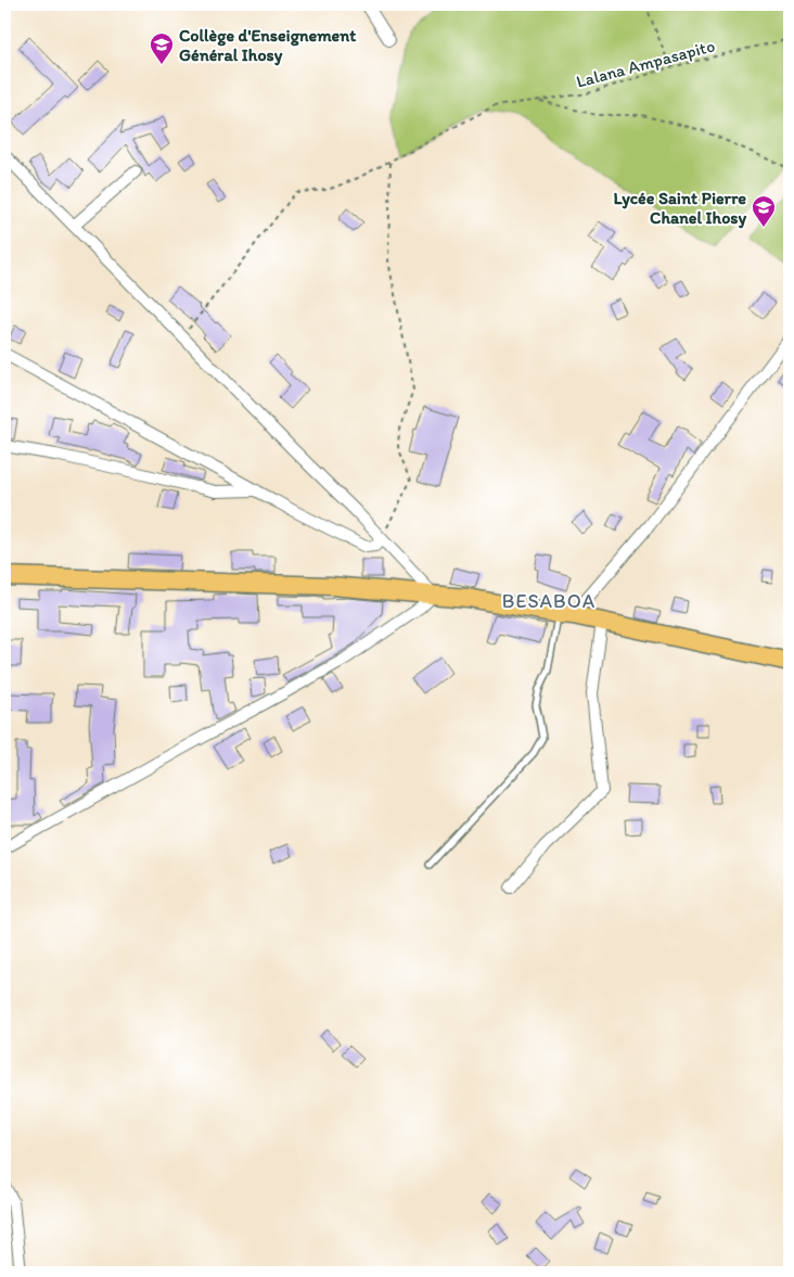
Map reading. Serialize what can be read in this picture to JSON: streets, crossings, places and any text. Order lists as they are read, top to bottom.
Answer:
{
  "streets": {
    "path": ["Lalana Ampasapito"]
  },
  "districts": ["BESABOA"],
  "places": {
    "school or university": ["Collège d'Enseignement Général Ihosy", "Lycée Saint Pierre Chanel Ihosy"]
  }
}
